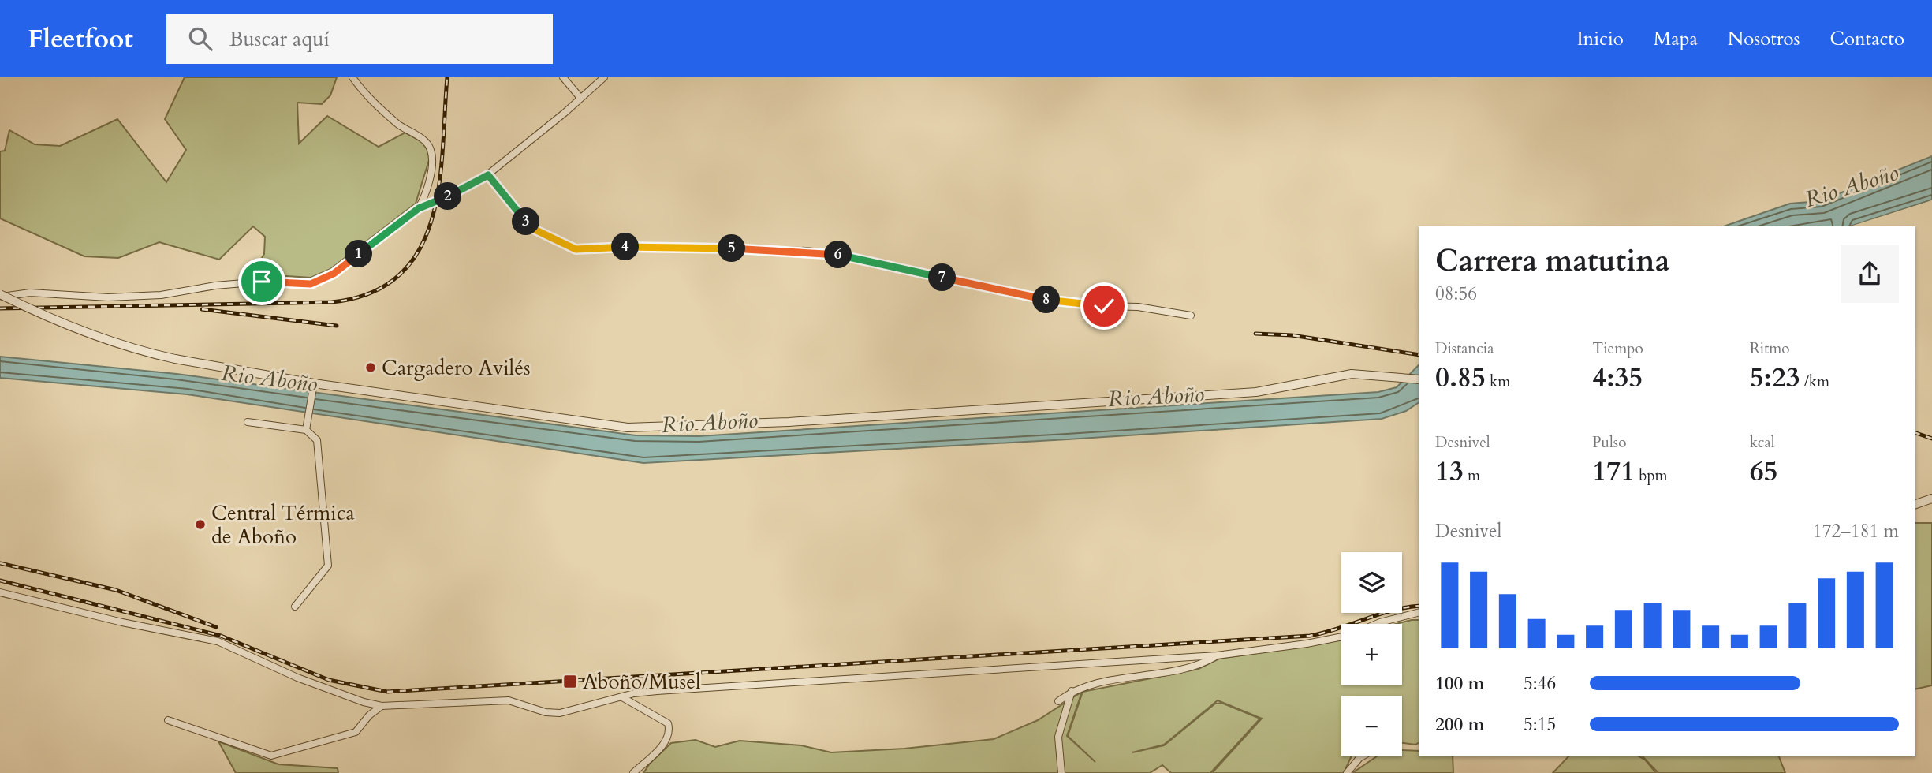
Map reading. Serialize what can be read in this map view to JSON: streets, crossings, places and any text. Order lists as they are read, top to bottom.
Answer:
{
  "water": ["Rio Aboño"],
  "places": {
    "other": ["Cargadero Avilés", "Central Térmica de Aboño"],
    "transit": ["Aboño/Musel"]
  },
  "page": {
    "header": "Fleetfoot",
    "search": "Buscar aquí",
    "nav": [
      "Inicio",
      "Mapa",
      "Nosotros",
      "Contacto"
    ],
    "pins": [
      "2",
      "3",
      "4",
      "5",
      "1",
      "6",
      "7",
      "8"
    ],
    "heading": ["Carrera matutina", "08:56"],
    "stats": [
      ["Distancia", "0.85 km"],
      ["Tiempo", "4:35"],
      ["Ritmo", "5:23 /km"],
      ["Desnivel", "13 m"],
      ["Pulso", "171 bpm"],
      ["kcal", "65"]
    ],
    "chart": ["Desnivel", "172–181 m"],
    "map_buttons": ["+", "−"],
    "list": [
      {
        "name": "100 m",
        "note": "5:46"
      },
      {
        "name": "200 m",
        "note": "5:15"
      }
    ]
  }
}
